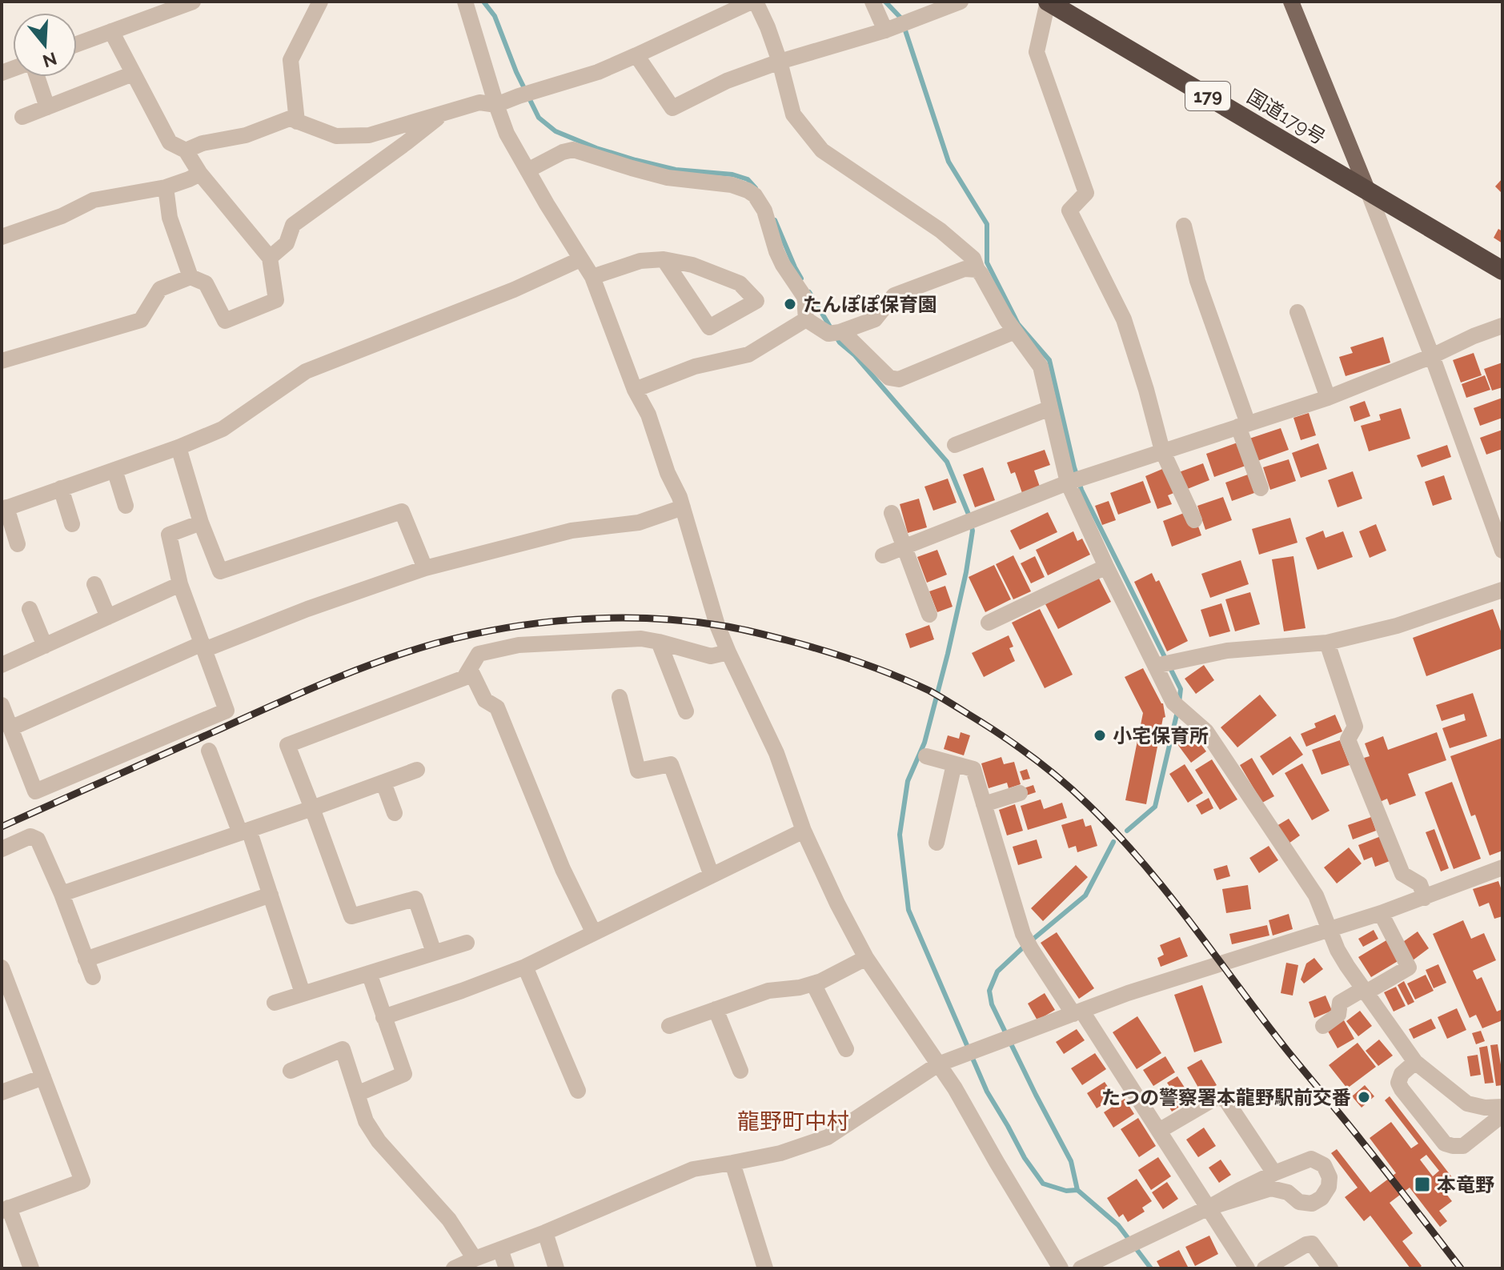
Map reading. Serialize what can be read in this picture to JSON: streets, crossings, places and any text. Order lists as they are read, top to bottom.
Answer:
{
  "streets": {
    "highway": ["179", "国道179号"]
  },
  "districts": ["龍野町中村"],
  "places": {
    "other": ["たんぽぽ保育園", "小宅保育所", "たつの警察署本龍野駅前交番"],
    "transit": ["本竜野"]
  },
  "north": "bottom"
}
